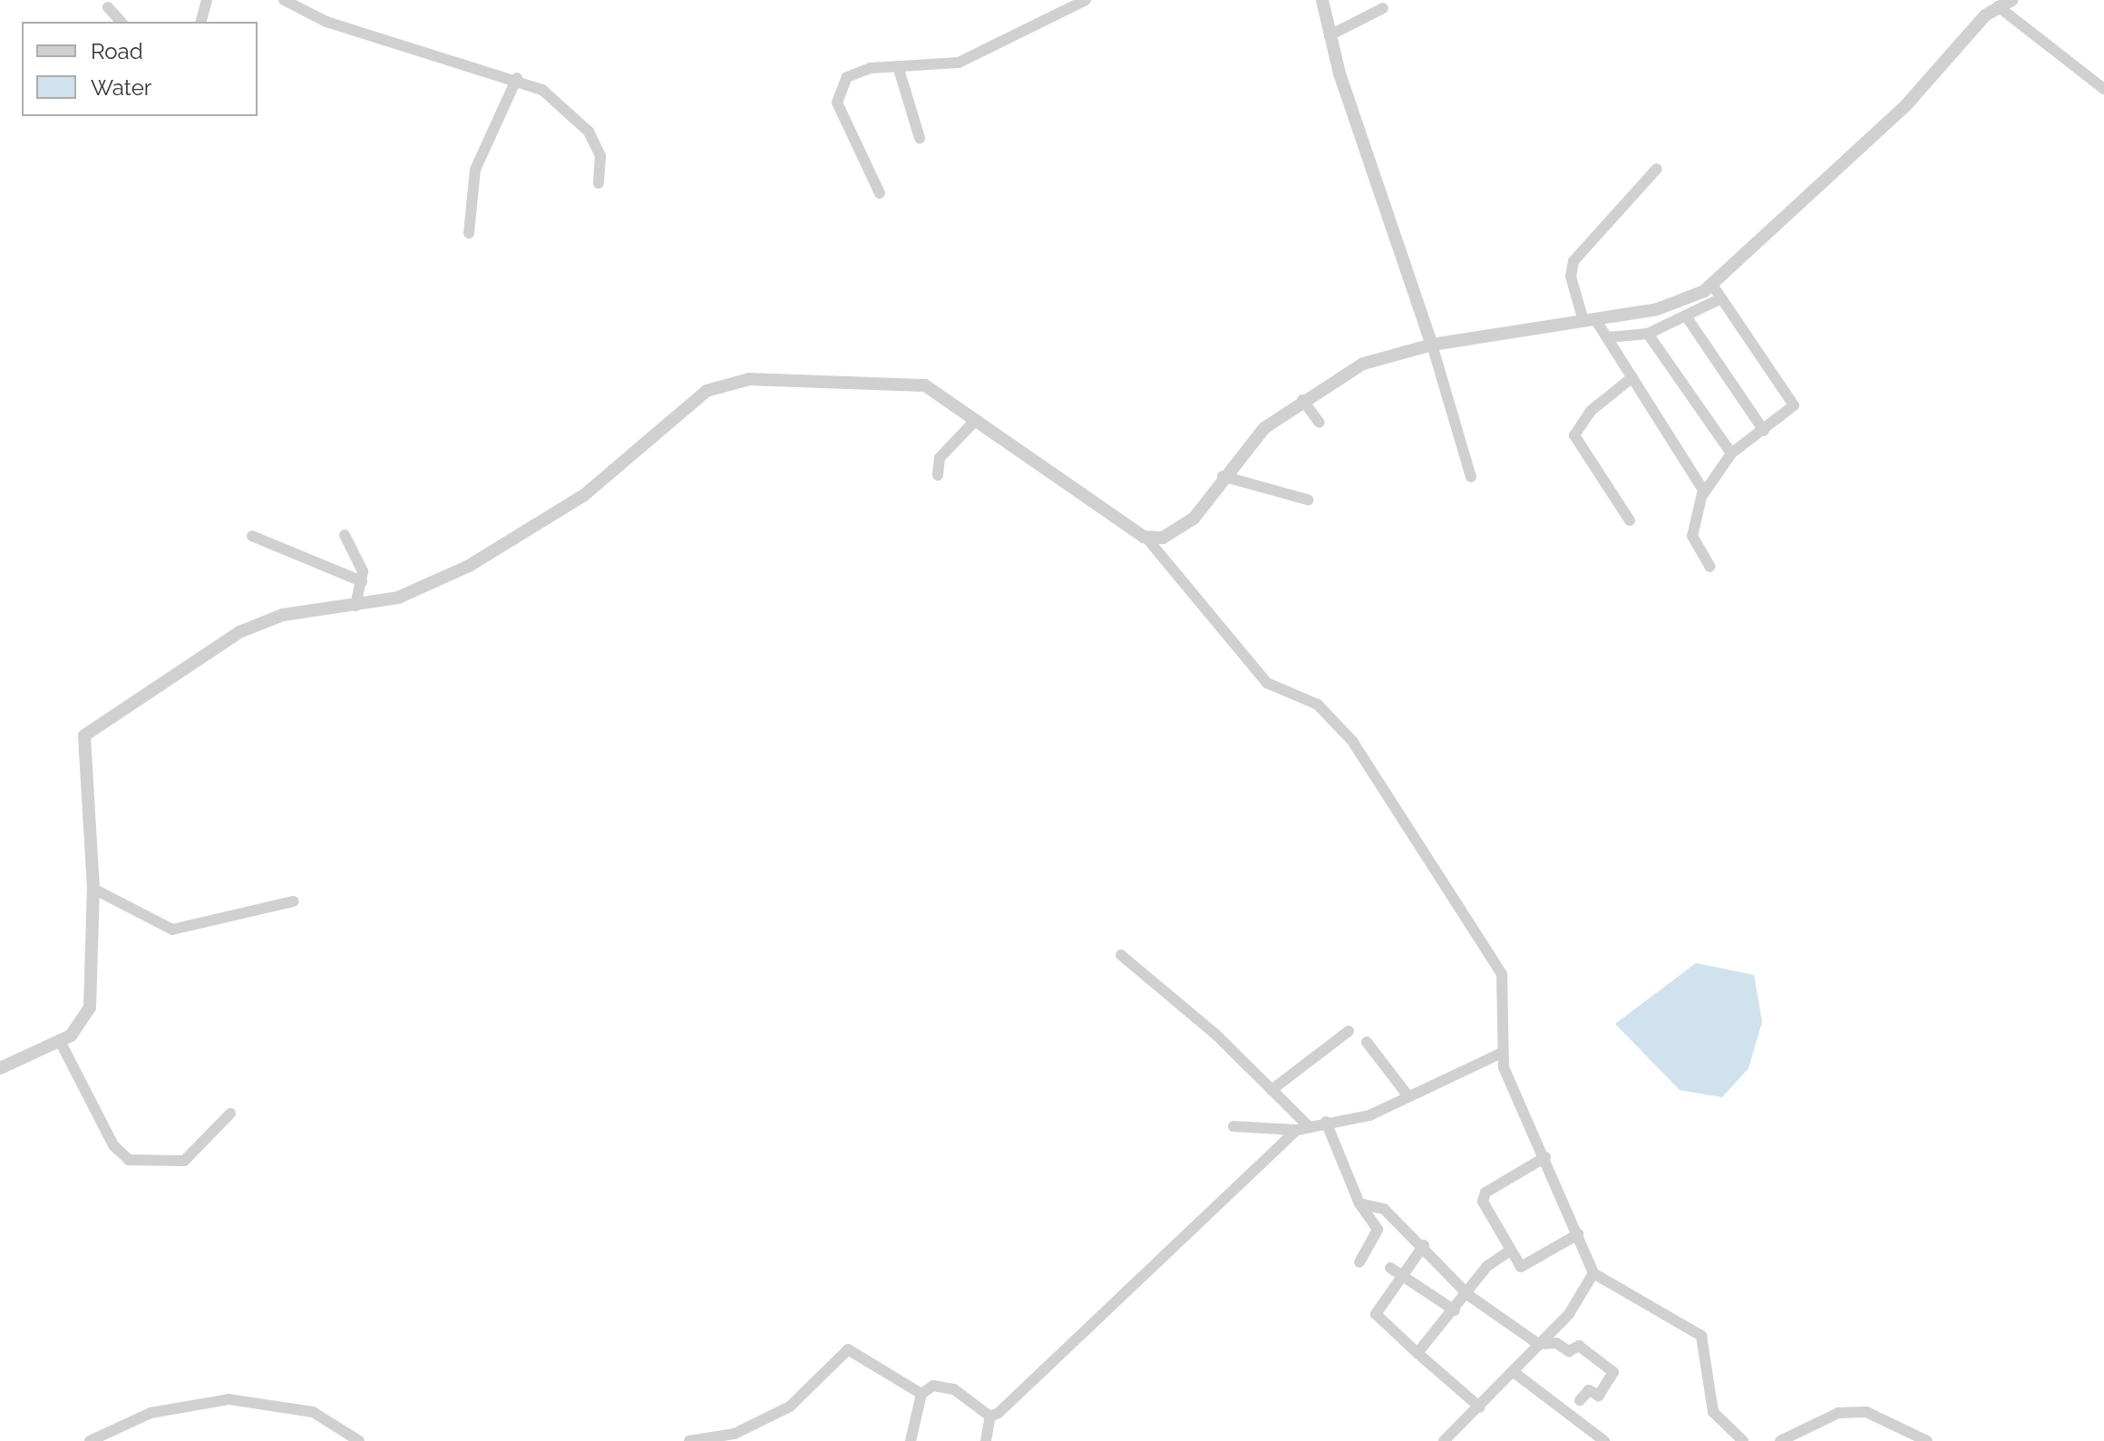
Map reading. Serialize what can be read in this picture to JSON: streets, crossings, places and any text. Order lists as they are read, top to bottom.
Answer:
{
  "legend": ["Road", "Water"]
}
